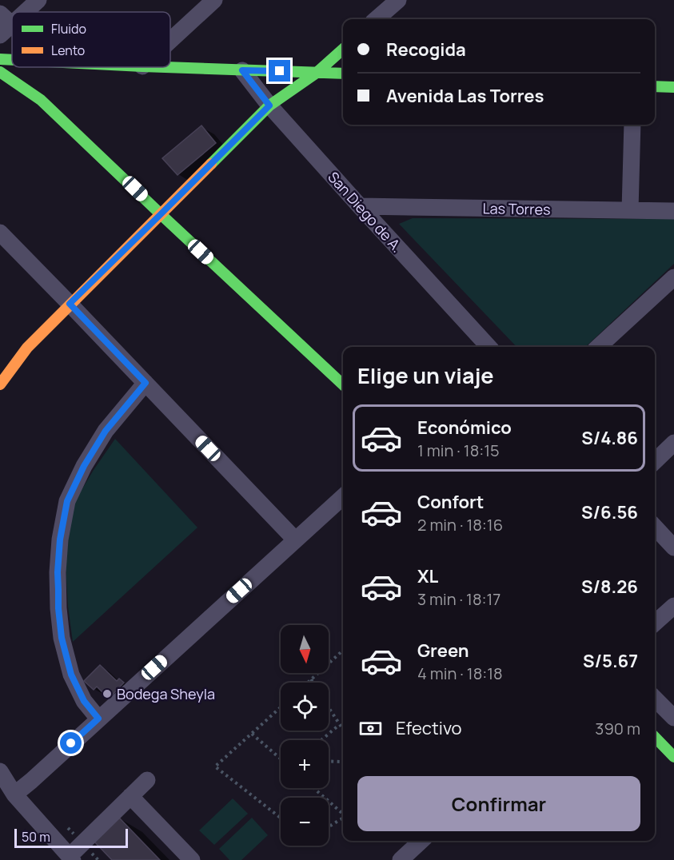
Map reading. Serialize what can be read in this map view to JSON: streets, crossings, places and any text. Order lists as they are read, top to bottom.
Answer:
{
  "streets": {
    "street": ["Las Torres", "San Diego de A."]
  },
  "crossings": [
    ["Las Torres", "San Diego de A."]
  ],
  "places": ["Bodega Sheyla"],
  "legend": ["Fluido", "Lento"],
  "scale_bar": "50 m",
  "north": "bottom",
  "page": {
    "banner": ["Recogida", "Avenida Las Torres"],
    "heading": "Elige un viaje",
    "list": [
      {
        "name": "Económico",
        "note": "1 min · 18:15",
        "value": "S/4.86"
      },
      {
        "name": "Confort",
        "note": "2 min · 18:16",
        "value": "S/6.56"
      },
      {
        "name": "XL",
        "note": "3 min · 18:17",
        "value": "S/8.26"
      },
      {
        "name": "Green",
        "note": "4 min · 18:18",
        "value": "S/5.67"
      }
    ],
    "map_buttons": ["+", "−"],
    "pay": ["Efectivo", "390 m"],
    "buttons": "Confirmar",
    "scale": "50 m"
  }
}
